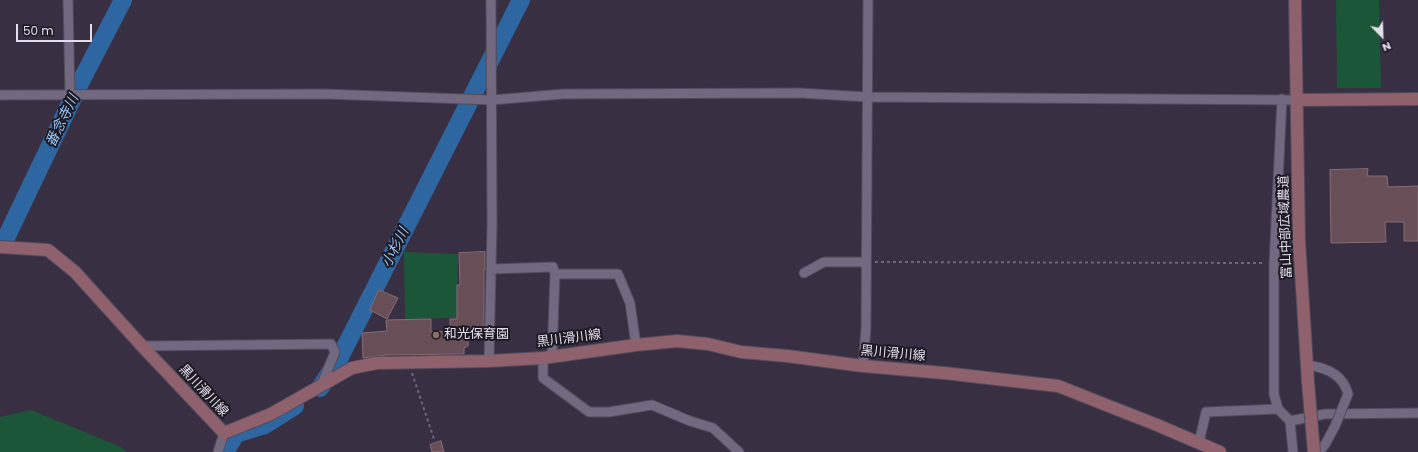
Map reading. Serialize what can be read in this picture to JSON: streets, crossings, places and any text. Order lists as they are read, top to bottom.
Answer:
{
  "streets": {
    "main road": ["富山中部広域農道", "黒川滑川線"]
  },
  "water": ["番念寺川", "小杉川"],
  "places": ["和光保育園"],
  "scale_bar": "50 m",
  "north": "bottom right"
}
